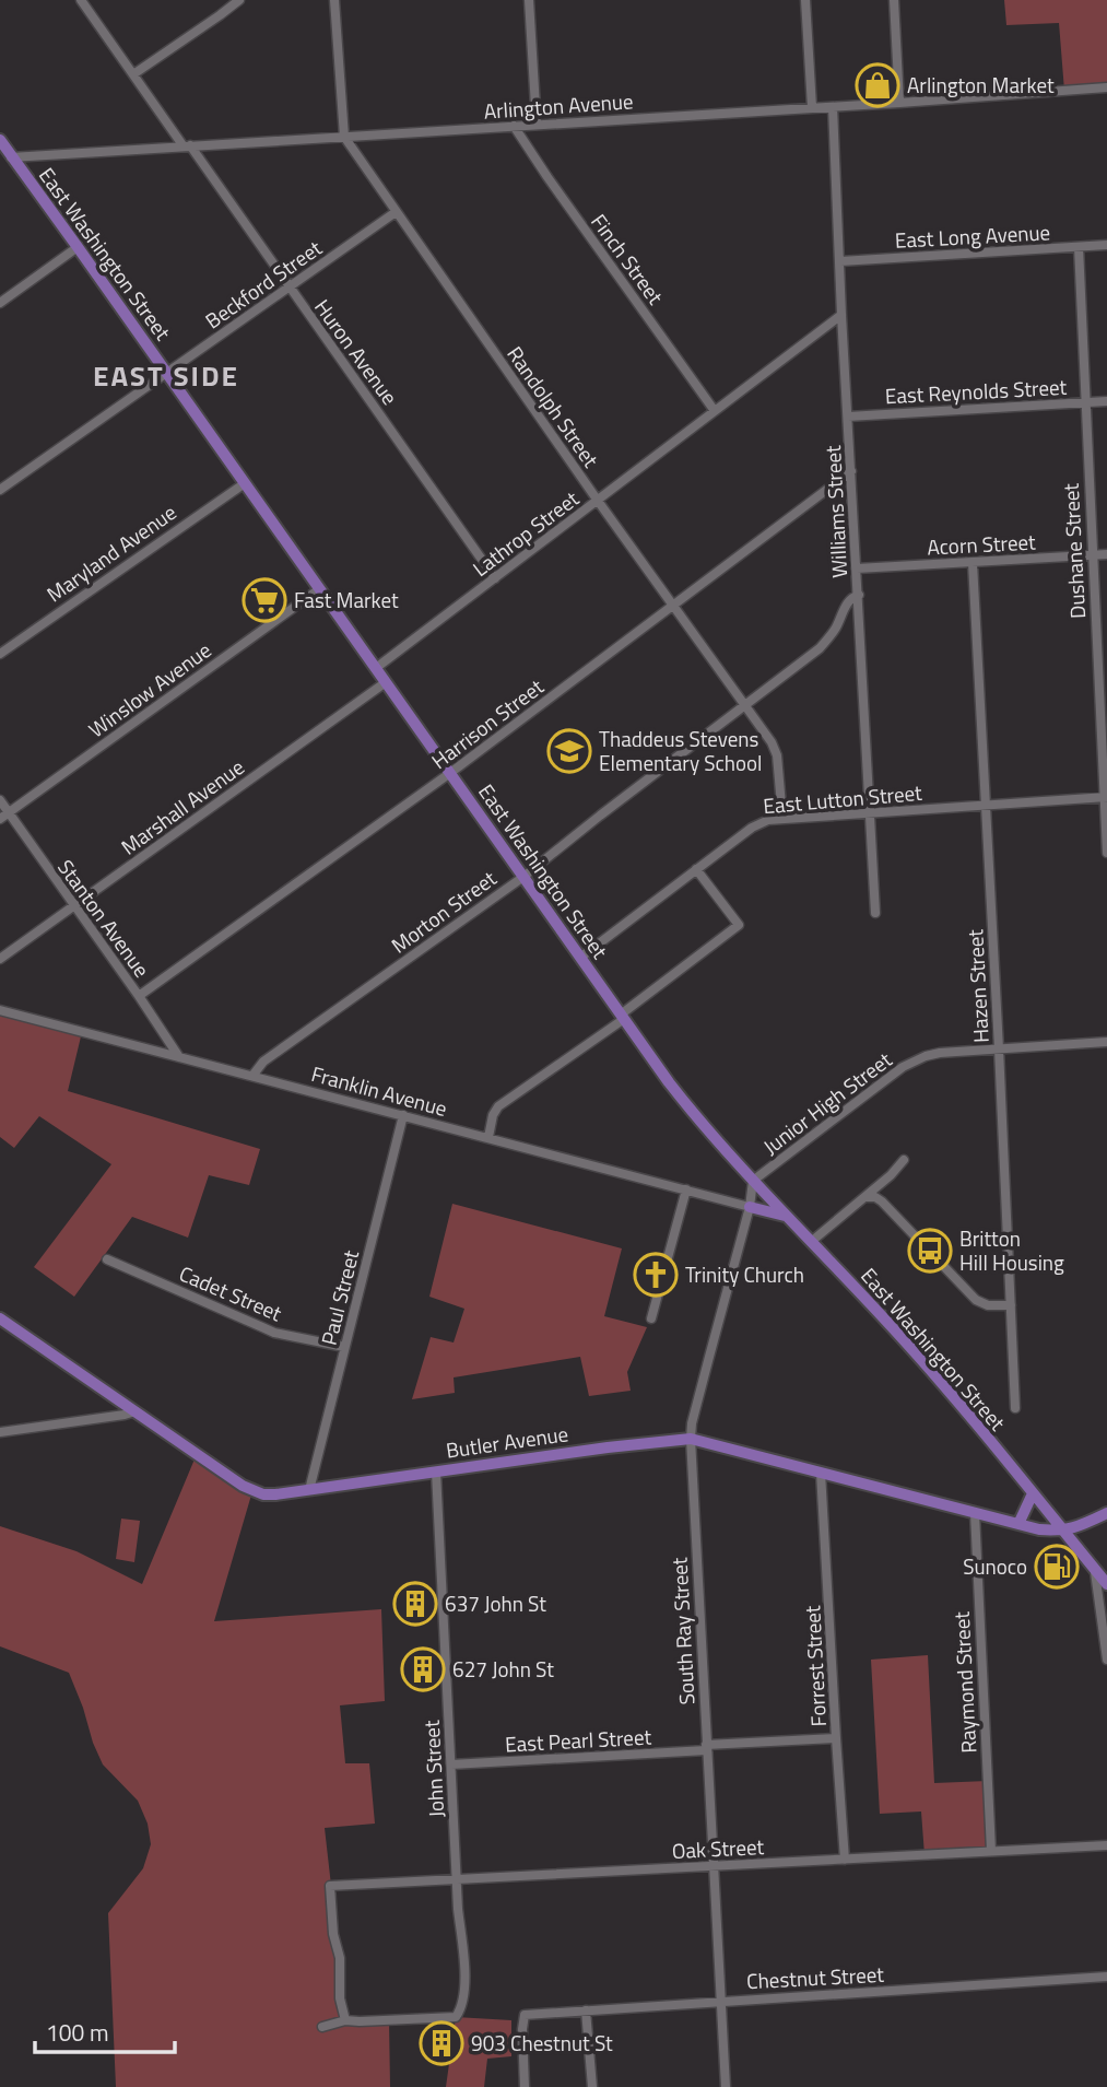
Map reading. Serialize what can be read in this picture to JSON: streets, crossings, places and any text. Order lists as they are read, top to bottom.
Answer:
{
  "streets": {
    "main road": ["East Washington Street", "Butler Avenue"],
    "street": [
      "Arlington Avenue",
      "East Long Avenue",
      "Finch Street",
      "Beckford Street",
      "Huron Avenue",
      "East Reynolds Street",
      "Randolph Street",
      "Williams Street",
      "Lathrop Street",
      "Acorn Street",
      "Dushane Street",
      "Maryland Avenue",
      "Winslow Avenue",
      "Harrison Street",
      "East Lutton Street",
      "Marshall Avenue",
      "Morton Street",
      "Stanton Avenue",
      "Hazen Street",
      "Franklin Avenue",
      "Junior High Street",
      "Cadet Street",
      "Paul Street",
      "South Ray Street",
      "Forrest Street",
      "Raymond Street",
      "East Pearl Street",
      "John Street",
      "Oak Street",
      "Chestnut Street"
    ]
  },
  "crossings": [
    ["Arlington Avenue", "East Washington Street"],
    ["Arlington Avenue", "Finch Street"],
    ["Arlington Avenue", "Huron Avenue"],
    ["Arlington Avenue", "Randolph Street"],
    ["Arlington Avenue", "Williams Street"],
    ["East Long Avenue", "Williams Street"],
    ["East Long Avenue", "Dushane Street"],
    ["East Washington Street", "Beckford Street"],
    ["East Washington Street", "Lathrop Street"],
    ["East Washington Street", "Maryland Avenue"],
    ["East Washington Street", "Winslow Avenue"],
    ["East Washington Street", "Harrison Street"],
    ["East Washington Street", "East Lutton Street"],
    ["East Washington Street", "Marshall Avenue"],
    ["East Washington Street", "Morton Street"],
    ["East Washington Street", "Junior High Street"],
    ["East Washington Street", "Butler Avenue"],
    ["East Washington Street", "South Ray Street"],
    ["Finch Street", "Lathrop Street"],
    ["Beckford Street", "Huron Avenue"],
    ["Beckford Street", "Randolph Street"],
    ["Huron Avenue", "Lathrop Street"],
    ["East Reynolds Street", "Williams Street"],
    ["East Reynolds Street", "Dushane Street"],
    ["Randolph Street", "Lathrop Street"],
    ["Randolph Street", "Harrison Street"],
    ["Randolph Street", "East Lutton Street"],
    ["Randolph Street", "Morton Street"],
    ["Williams Street", "Lathrop Street"],
    ["Williams Street", "Acorn Street"],
    ["Williams Street", "Harrison Street"],
    ["Williams Street", "East Lutton Street"],
    ["Williams Street", "Morton Street"],
    ["Acorn Street", "Dushane Street"],
    ["Acorn Street", "Hazen Street"],
    ["Dushane Street", "East Lutton Street"],
    ["Winslow Avenue", "Stanton Avenue"],
    ["Harrison Street", "Stanton Avenue"],
    ["East Lutton Street", "Hazen Street"],
    ["Marshall Avenue", "Stanton Avenue"],
    ["Morton Street", "Franklin Avenue"],
    ["Stanton Avenue", "Franklin Avenue"],
    ["Hazen Street", "Junior High Street"],
    ["Franklin Avenue", "Paul Street"],
    ["Franklin Avenue", "South Ray Street"],
    ["Junior High Street", "South Ray Street"],
    ["Cadet Street", "Paul Street"],
    ["Paul Street", "Butler Avenue"],
    ["Butler Avenue", "South Ray Street"],
    ["Butler Avenue", "Forrest Street"],
    ["Butler Avenue", "Raymond Street"],
    ["Butler Avenue", "John Street"],
    ["South Ray Street", "East Pearl Street"],
    ["South Ray Street", "Oak Street"],
    ["South Ray Street", "Chestnut Street"],
    ["Forrest Street", "East Pearl Street"],
    ["Forrest Street", "Oak Street"],
    ["Raymond Street", "Oak Street"],
    ["East Pearl Street", "John Street"],
    ["John Street", "Oak Street"]
  ],
  "districts": ["EAST SIDE"],
  "places": {
    "shop": ["Arlington Market"],
    "supermarket": ["Fast Market"],
    "school or university": ["Thaddeus Stevens Elementary School"],
    "bus stop": ["Britton Hill Housing"],
    "church": ["Trinity Church"],
    "fuel station": ["Sunoco"],
    "building": ["637 John St", "627 John St", "903 Chestnut St"]
  },
  "scale_bar": "100 m"
}
